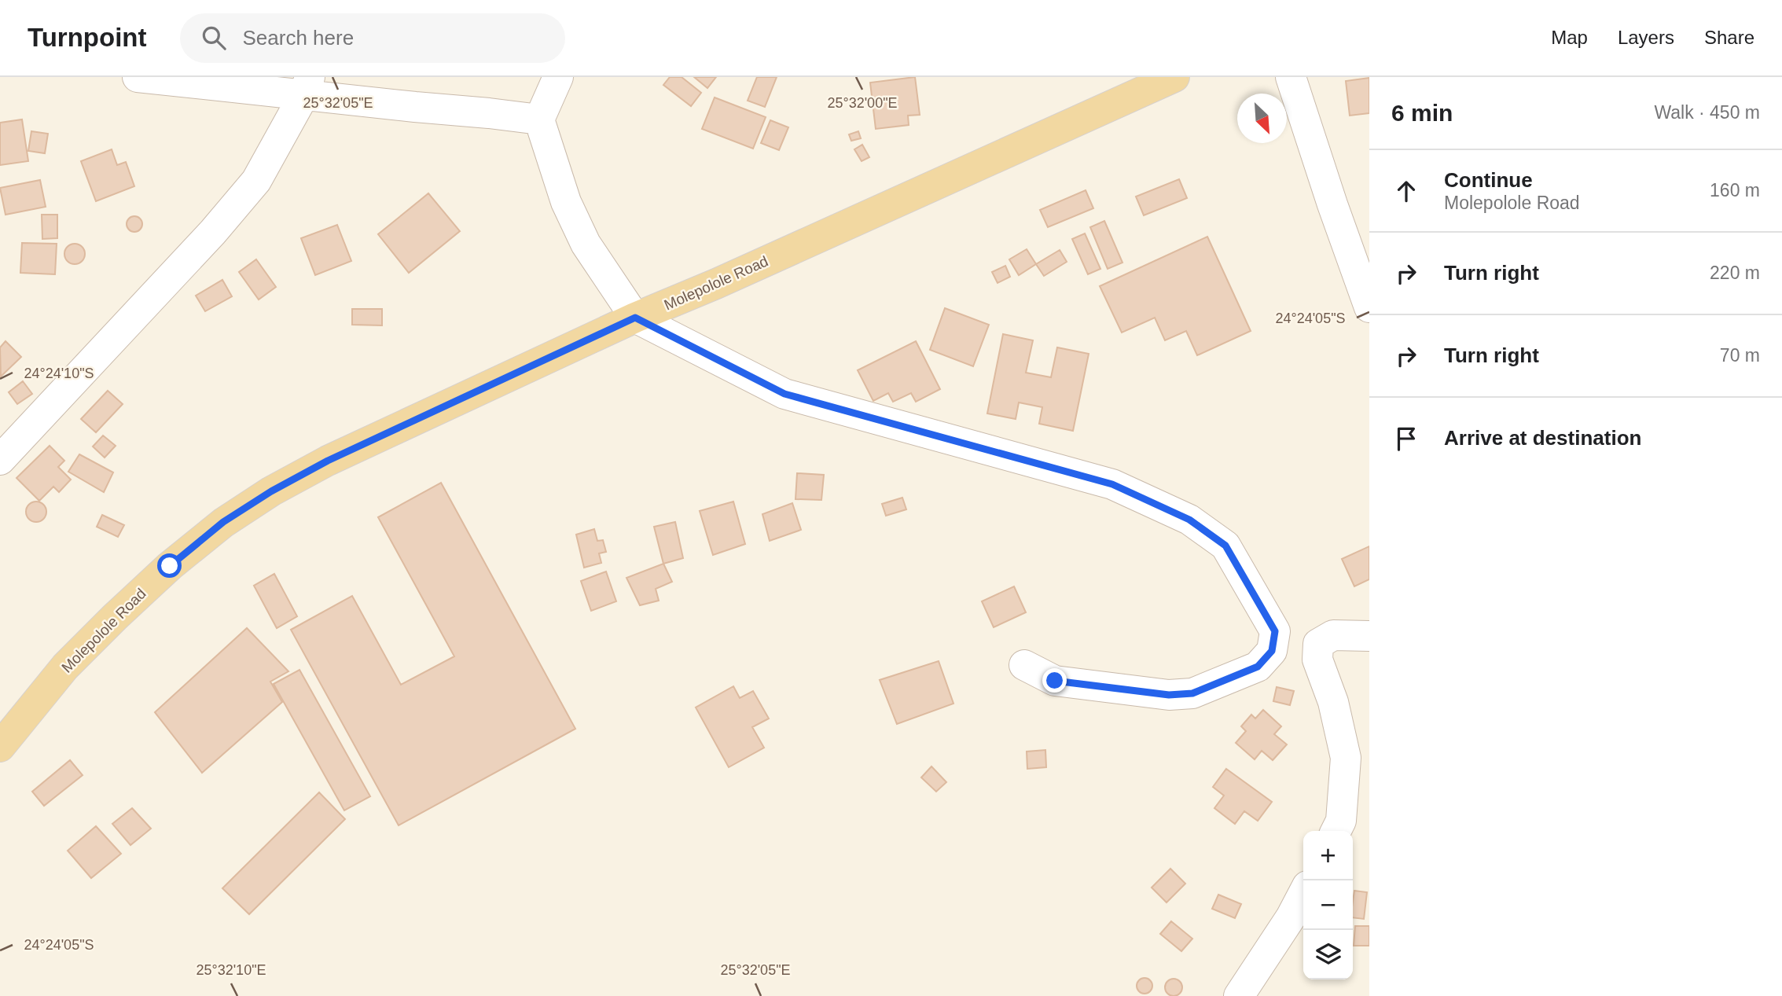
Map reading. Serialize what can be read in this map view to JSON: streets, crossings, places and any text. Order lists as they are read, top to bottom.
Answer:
{
  "streets": {
    "main road": ["Molepolole Road"]
  },
  "north": "bottom right",
  "page": {
    "header": "Turnpoint",
    "search": "Search here",
    "nav": ["Map", "Layers", "Share"],
    "heading": ["6 min", "Walk · 450 m"],
    "list": [
      ["Continue", "Molepolole Road", "160 m"],
      ["Turn right", "220 m"],
      ["Turn right", "70 m"],
      "Arrive at destination"
    ],
    "map_buttons": ["+", "−"]
  },
  "coordinates": [
    "25°32'05\"E",
    "25°32'00\"E",
    "24°24'05\"S",
    "24°24'10\"S",
    "25°32'10\"E"
  ]
}
